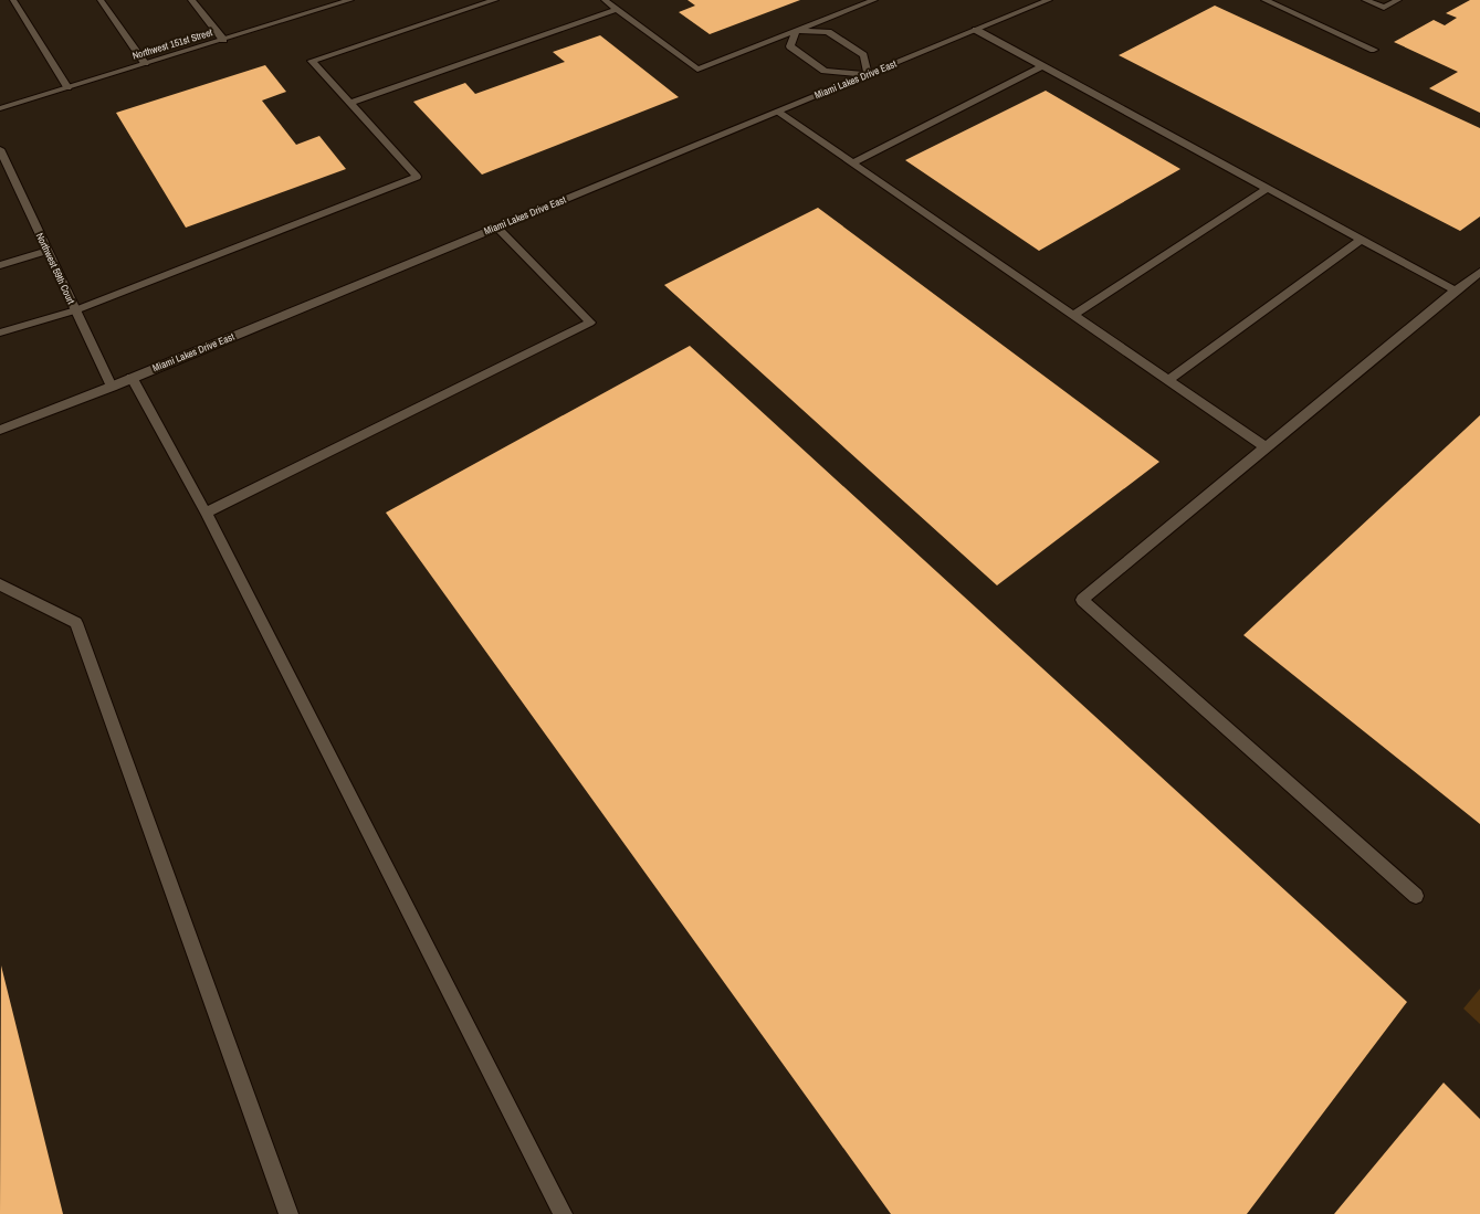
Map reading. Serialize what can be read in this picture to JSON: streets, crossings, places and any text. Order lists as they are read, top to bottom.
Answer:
{
  "streets": {
    "main road": ["Northwest 151st Street", "Miami Lakes Drive East", "Northwest 59th Court"]
  },
  "crossings": [
    ["Miami Lakes Drive East", "Northwest 59th Court"]
  ]
}
